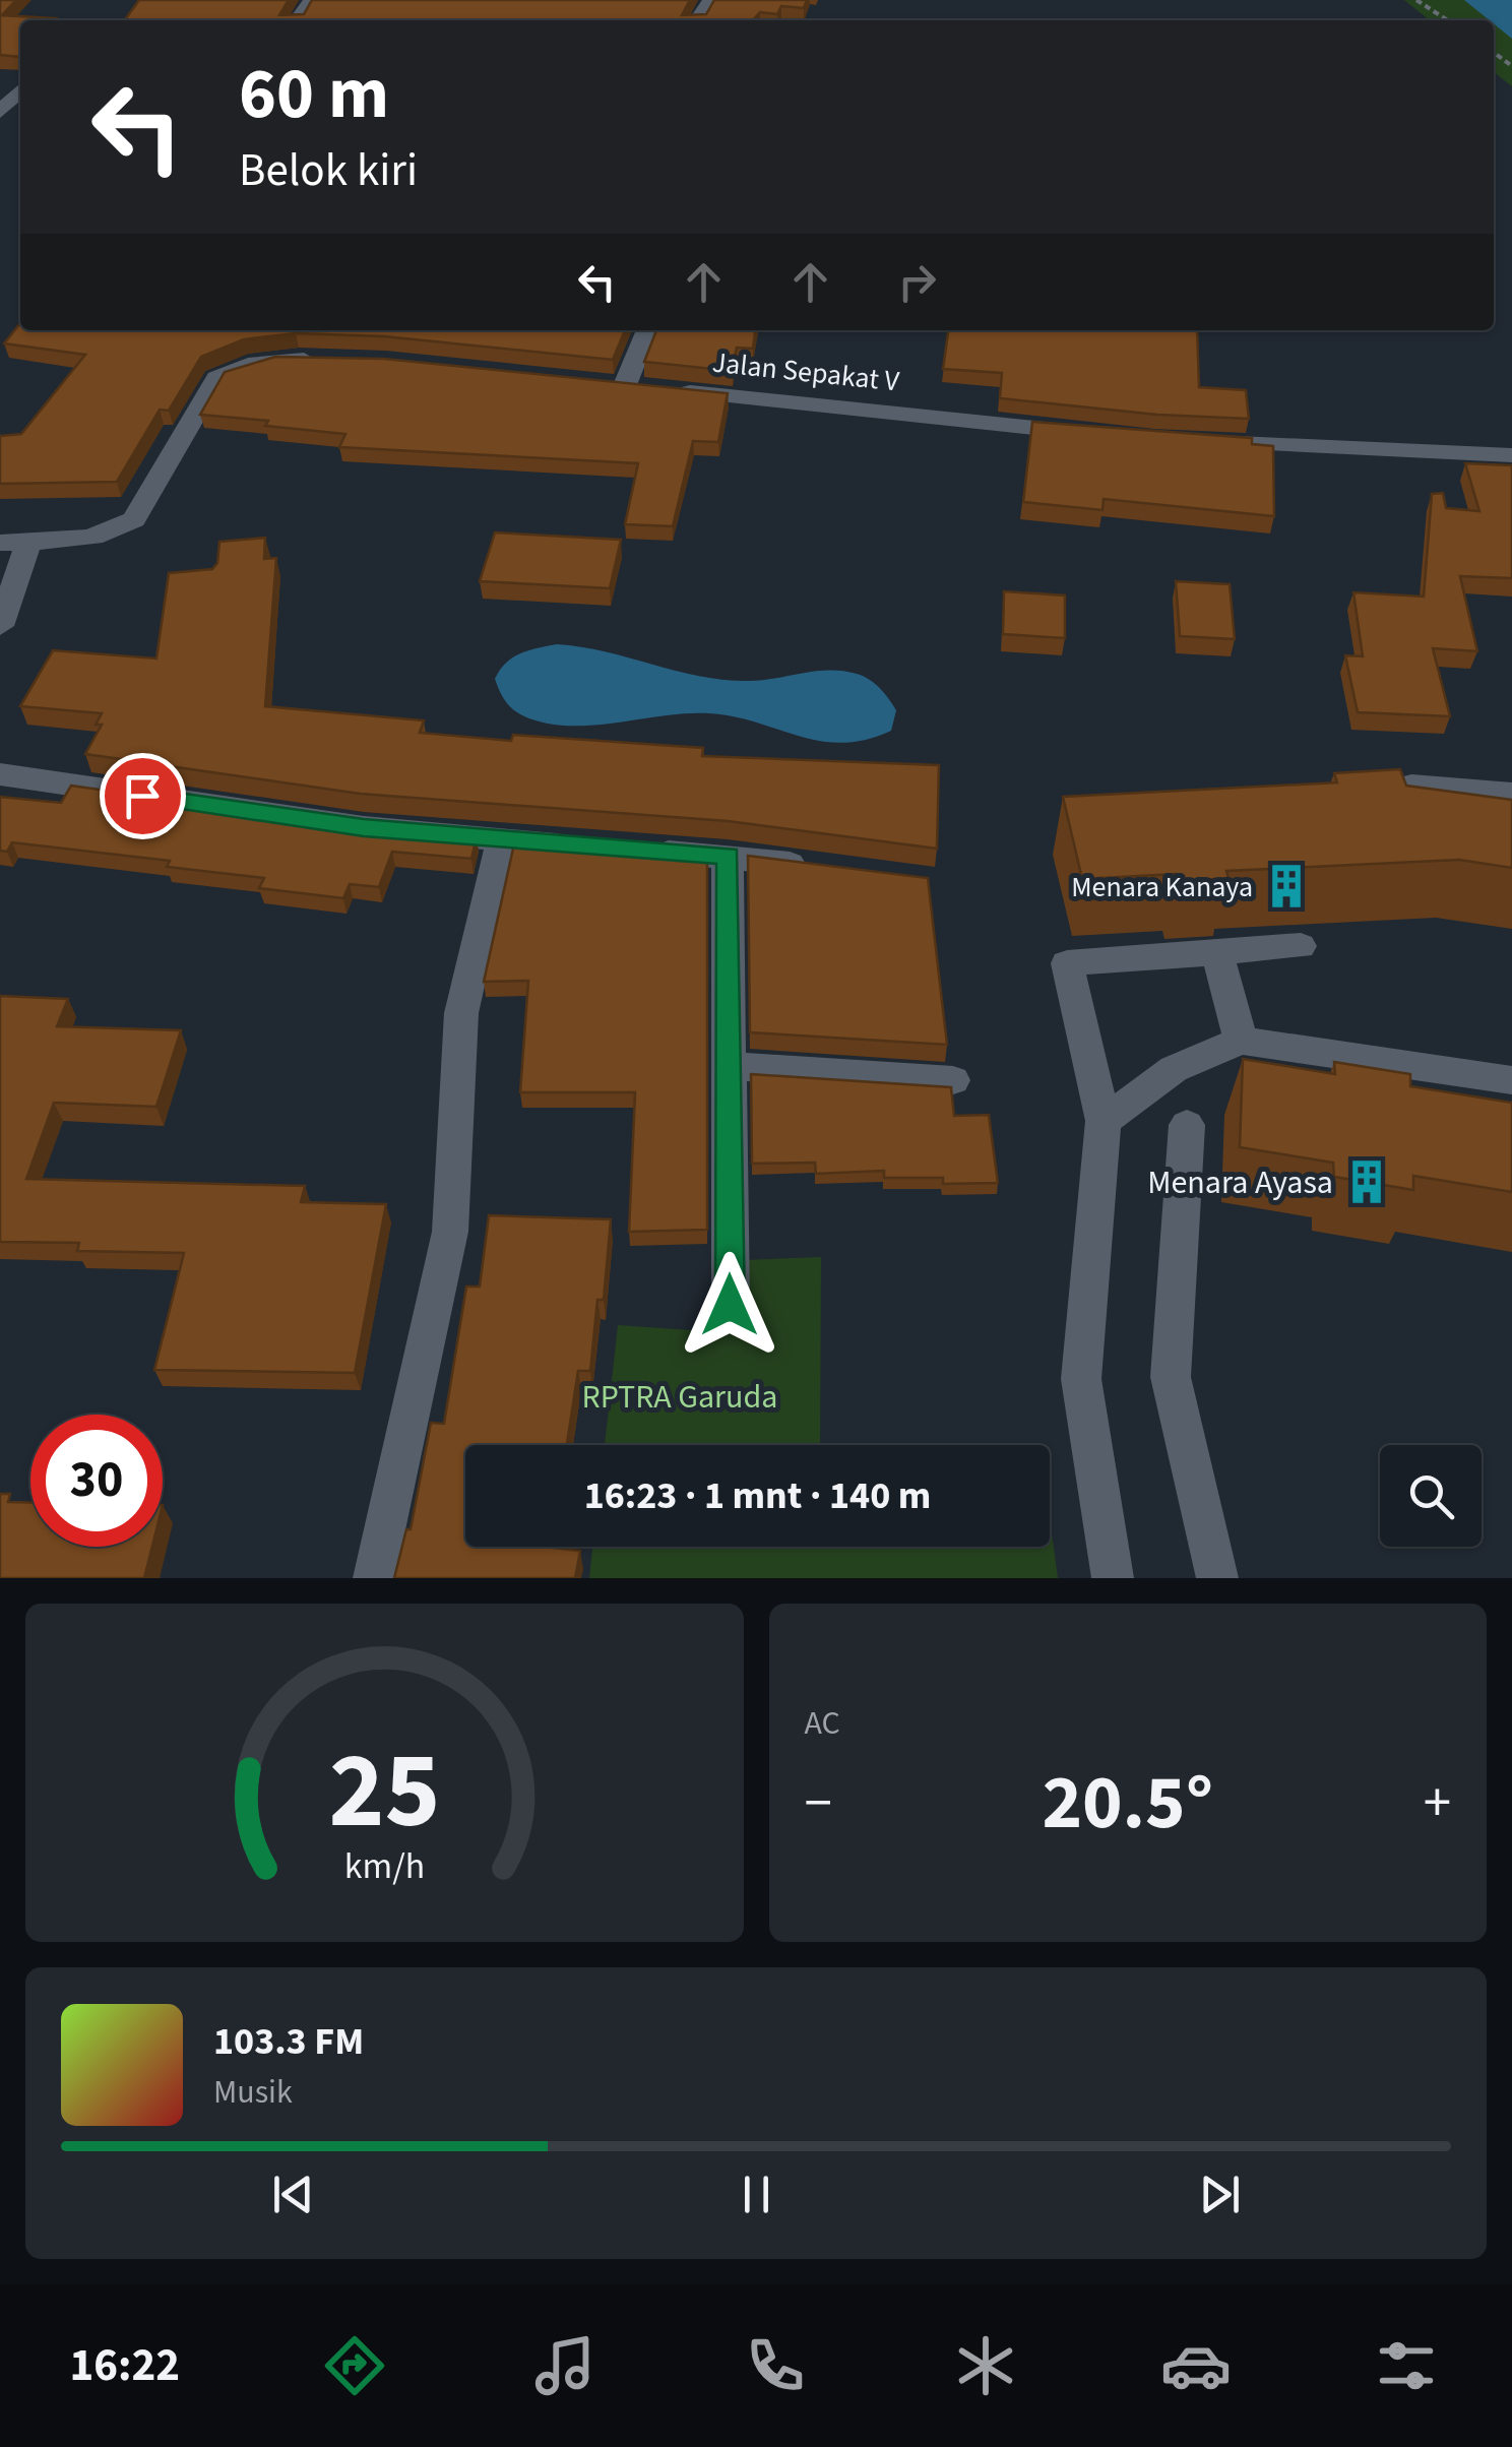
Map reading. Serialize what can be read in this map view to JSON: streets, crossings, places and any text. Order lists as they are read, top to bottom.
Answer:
{
  "streets": {
    "street": ["Jalan Sepakat V"]
  },
  "parks": ["RPTRA Garuda"],
  "places": {
    "building": ["Menara Kanaya", "Menara Ayasa"]
  },
  "page": {
    "turn": ["60 m", "Belok kiri"],
    "limit": "30",
    "trip": "16:23 · 1 mnt · 140 m",
    "tile": "AC",
    "heat": ["−", "20.5°", "+"],
    "song": ["103.3 FM", "Musik"],
    "tabs": "16:22",
    "gauge": ["25", "km/h"]
  }
}
